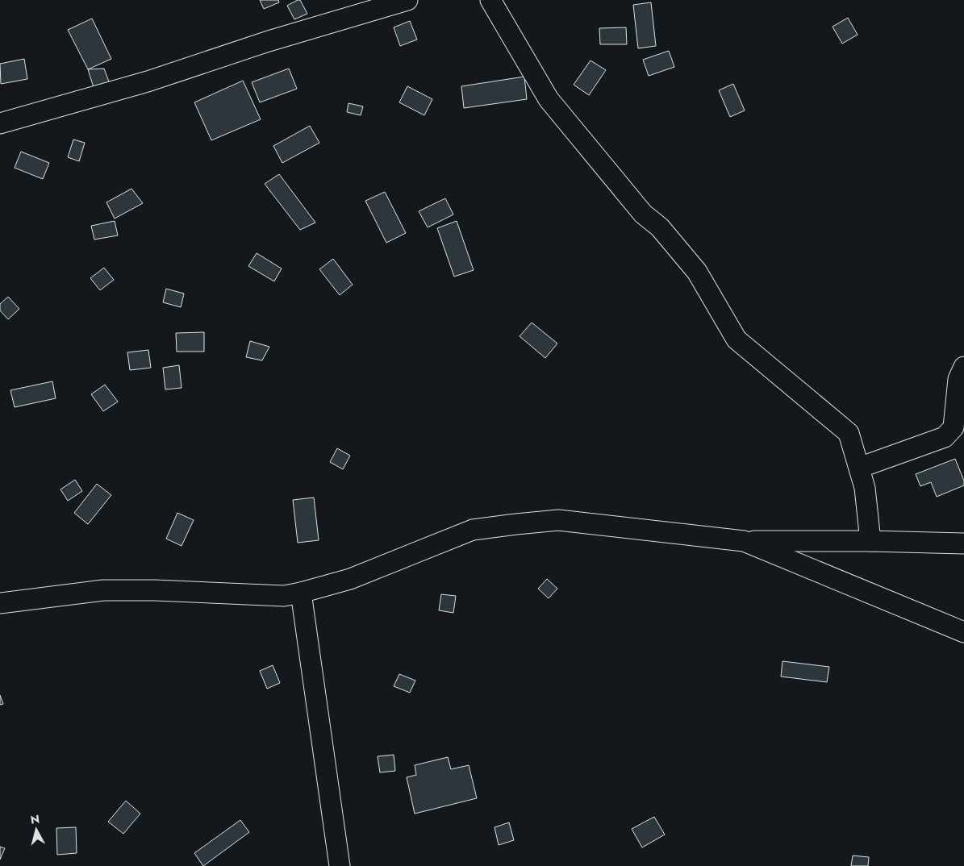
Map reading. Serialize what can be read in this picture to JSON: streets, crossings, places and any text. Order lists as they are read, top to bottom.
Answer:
{
  "north": "top"
}
